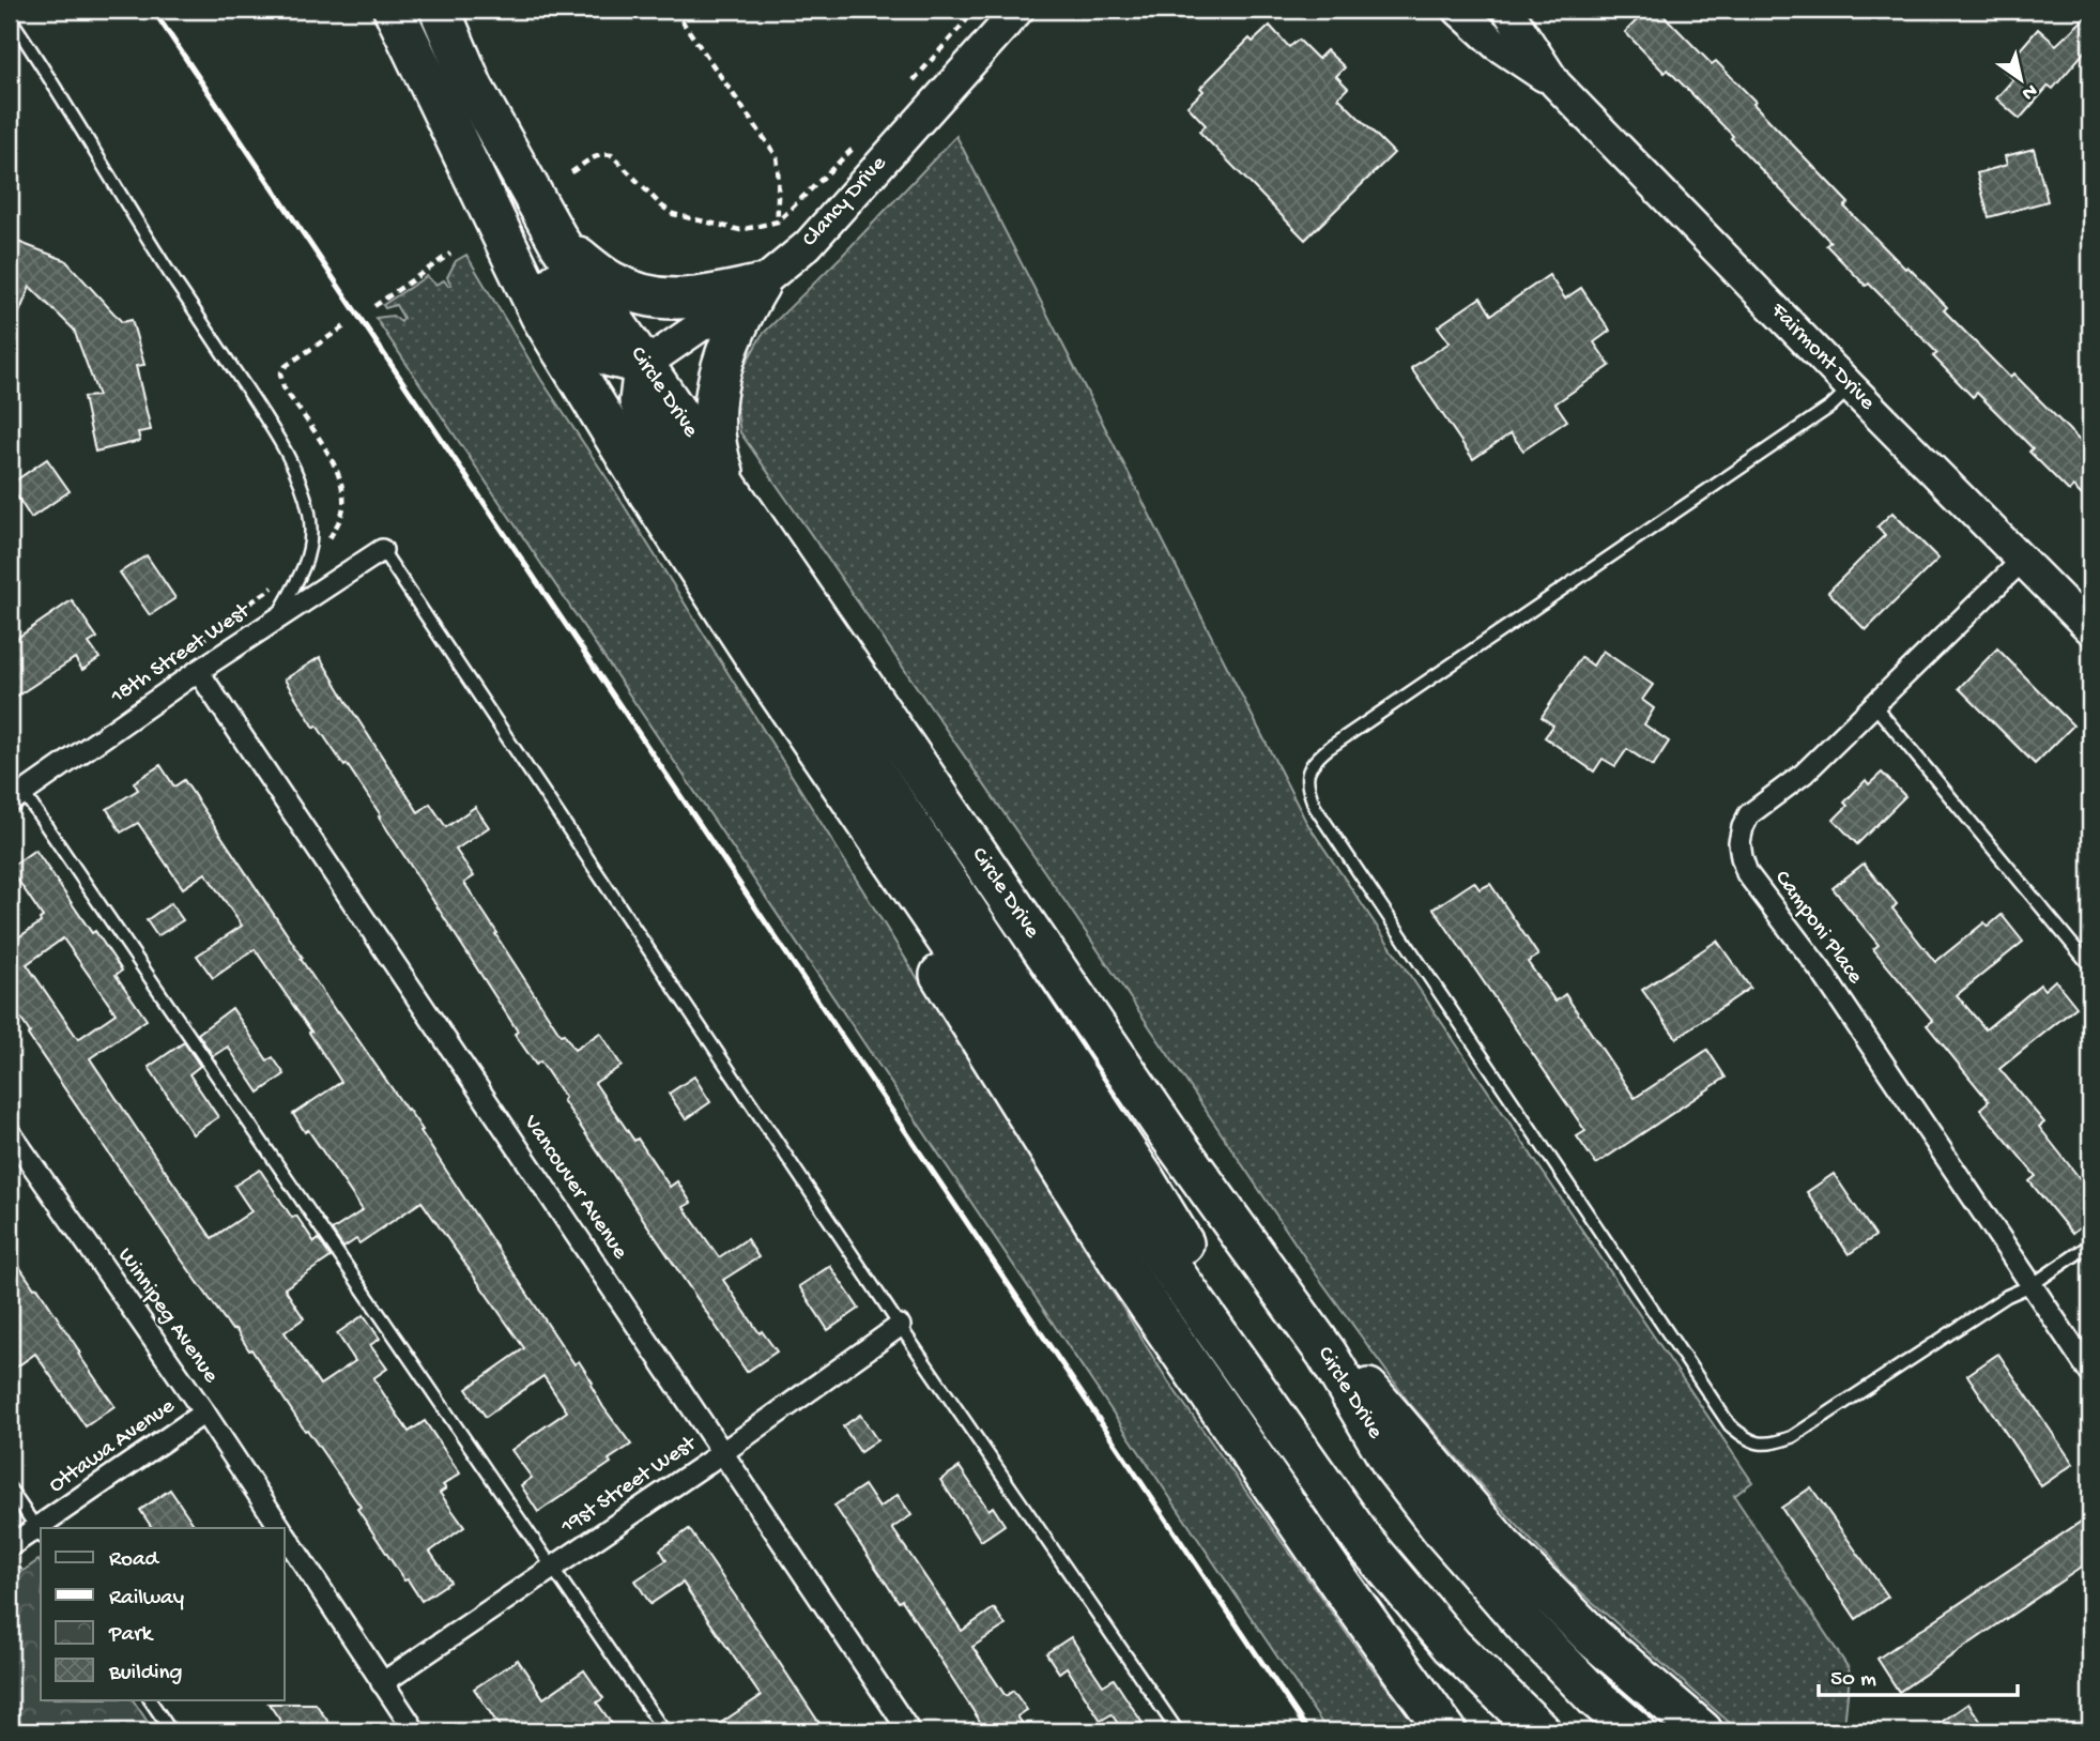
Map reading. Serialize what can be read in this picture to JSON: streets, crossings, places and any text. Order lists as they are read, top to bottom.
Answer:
{
  "streets": {
    "highway": ["Circle Drive"],
    "street": [
      "Clancy Drive",
      "Fairmont Drive",
      "18th Street West",
      "Camponi Place",
      "Vancouver Avenue",
      "Winnipeg Avenue",
      "Ottawa Avenue",
      "19st Street West"
    ]
  },
  "crossings": [
    ["Clancy Drive", "Circle Drive"],
    ["Fairmont Drive", "Camponi Place"],
    ["18th Street West", "Vancouver Avenue"],
    ["Vancouver Avenue", "19st Street West"],
    ["Winnipeg Avenue", "Ottawa Avenue"],
    ["Winnipeg Avenue", "19st Street West"]
  ],
  "legend": [
    "Road",
    "Railway",
    "Park",
    "Building"
  ],
  "scale_bar": "50 m",
  "north": "bottom right"
}
